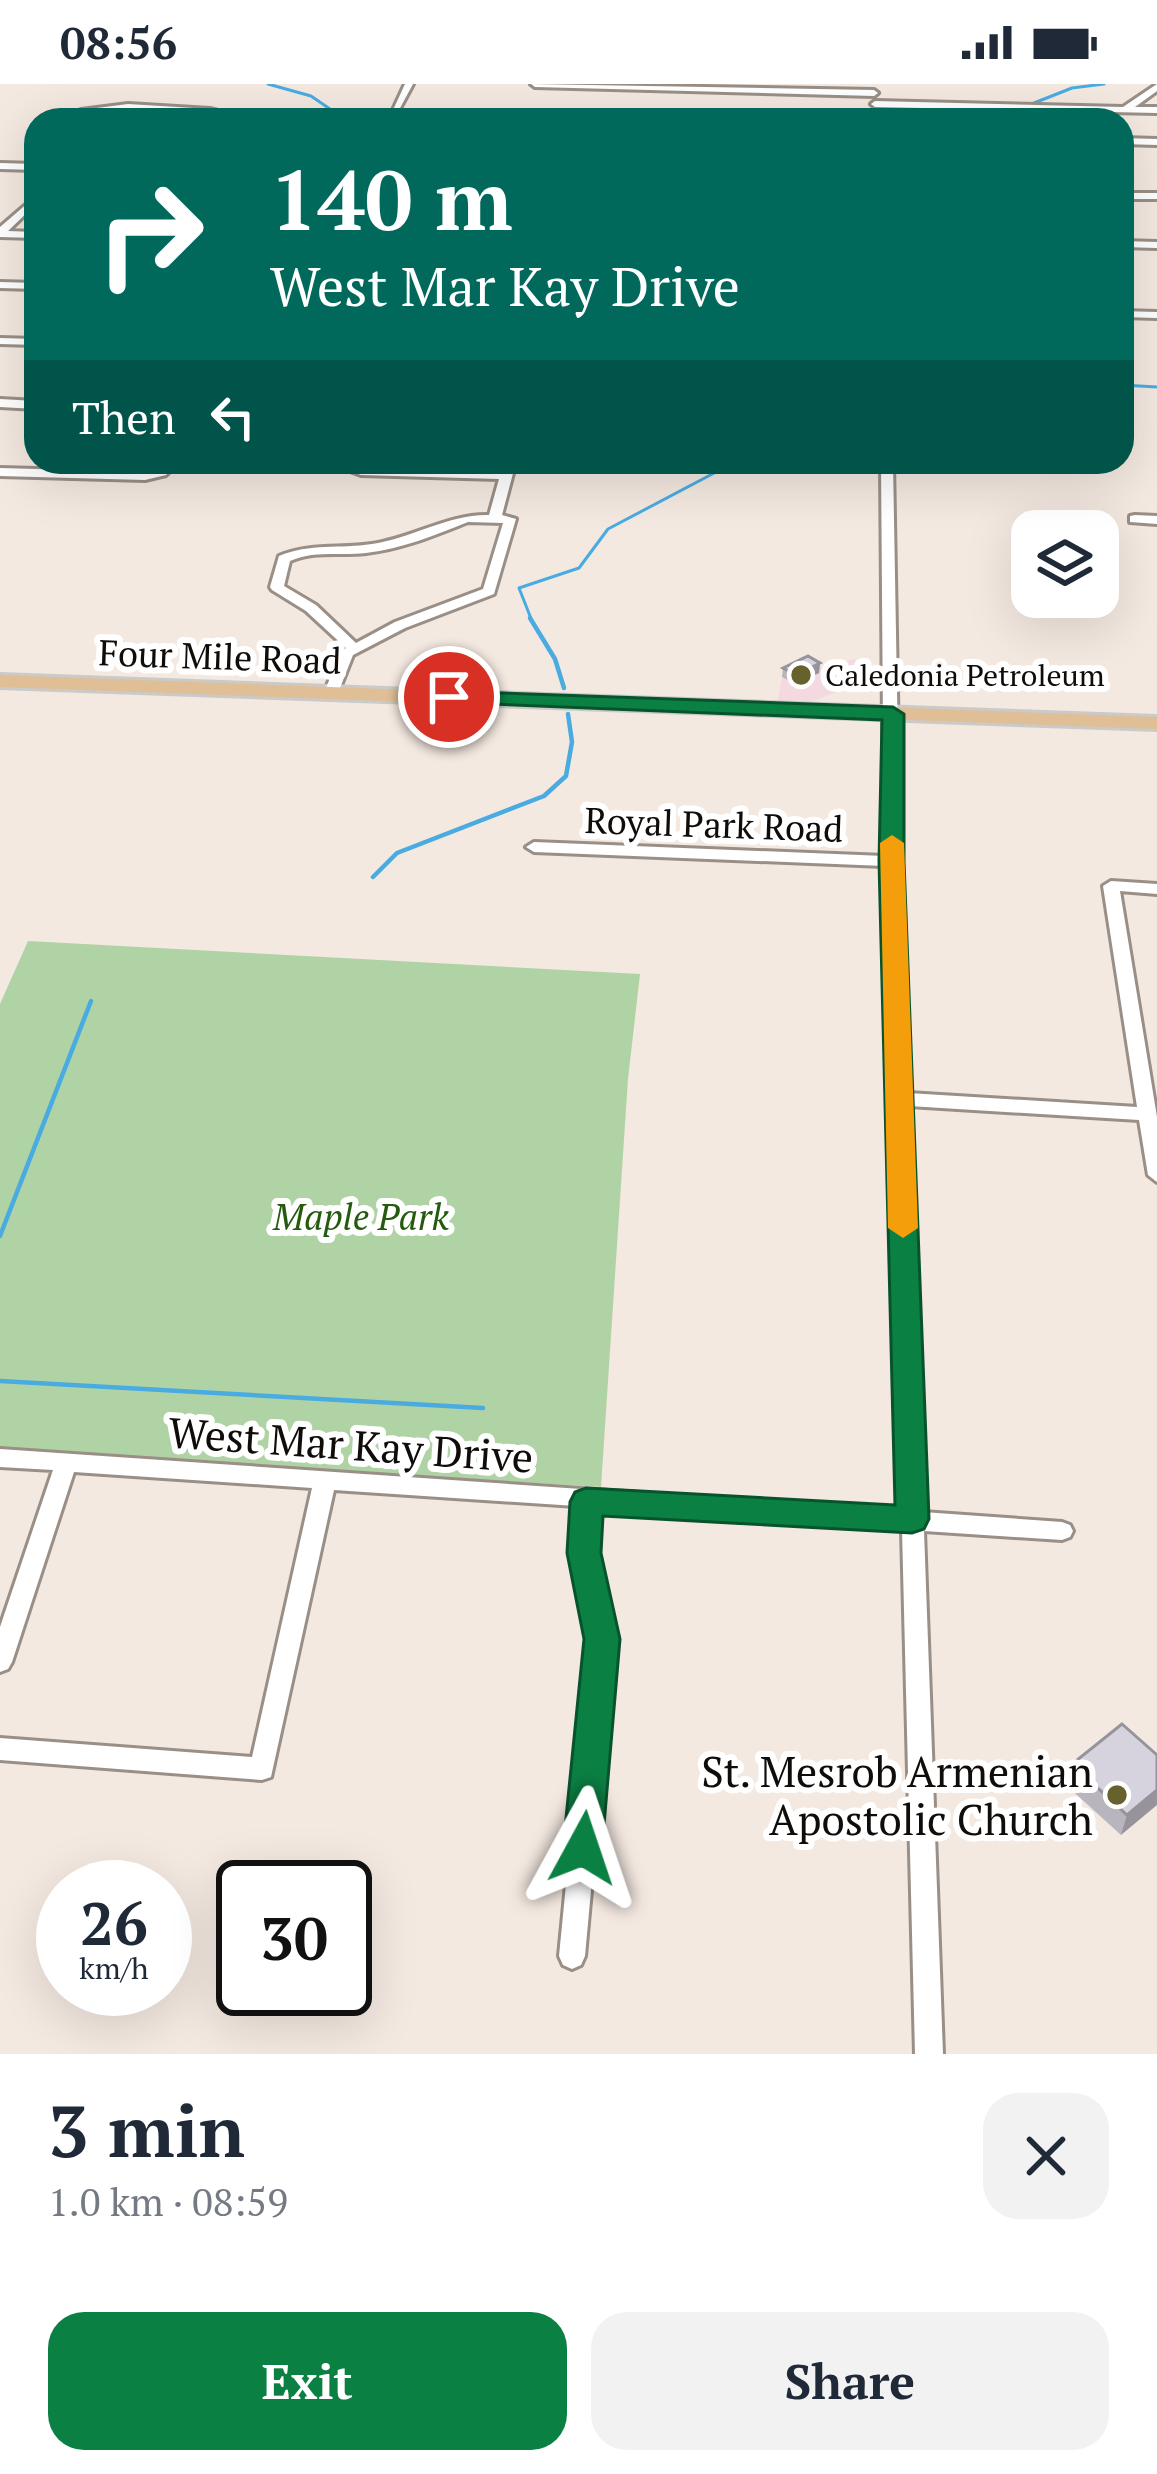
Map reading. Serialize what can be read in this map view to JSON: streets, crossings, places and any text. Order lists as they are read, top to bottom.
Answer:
{
  "streets": {
    "main road": ["Four Mile Road"],
    "street": ["Royal Park Road", "West Mar Kay Drive"]
  },
  "parks": ["Maple Park"],
  "places": ["Caledonia Petroleum", "St. Mesrob Armenian Apostolic Church"],
  "page": {
    "status": "08:56",
    "turn": ["140 m", "West Mar Kay Drive"],
    "then": "Then",
    "speed": "26 km/h",
    "limit": "30",
    "heading": ["3 min", "1.0 km · 08:59"],
    "buttons": ["Exit", "Share"]
  }
}
